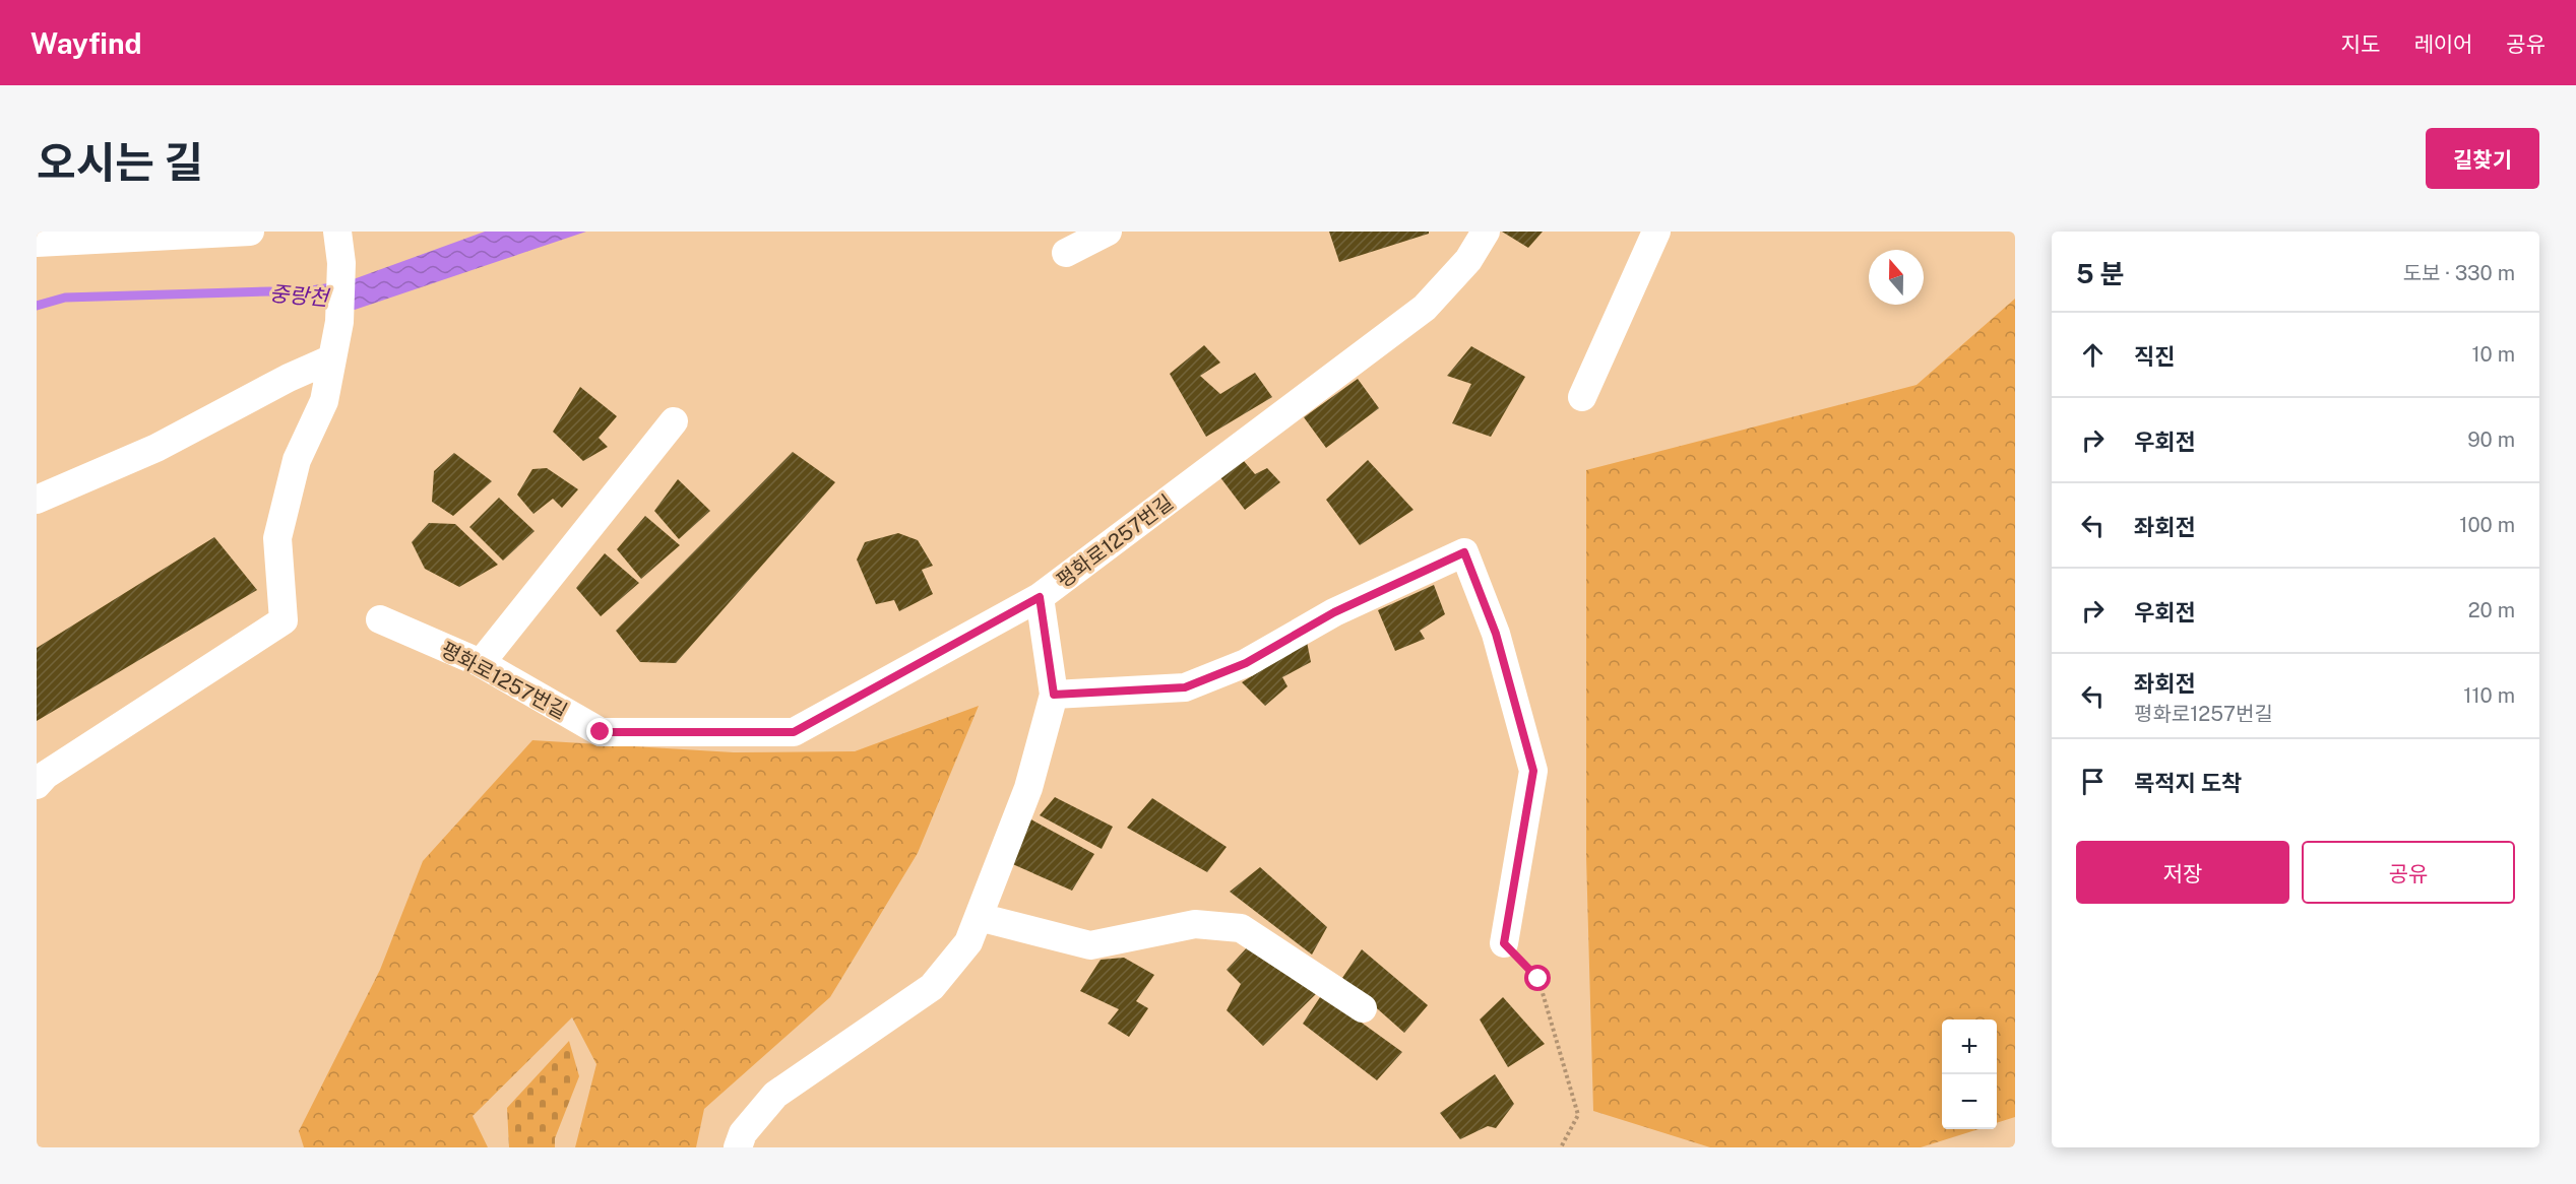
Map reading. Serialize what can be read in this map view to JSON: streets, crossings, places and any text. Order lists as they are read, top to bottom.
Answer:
{
  "streets": {
    "street": ["평화로1257번길"]
  },
  "water": ["중랑천"],
  "north": "top",
  "page": {
    "header": "Wayfind",
    "nav": ["지도", "레이어", "공유"],
    "title": "오시는 길",
    "buttons": [
      "길찾기",
      ["저장", "공유"]
    ],
    "heading": ["5 분", "도보 · 330 m"],
    "list": [
      ["직진", "10 m"],
      ["우회전", "90 m"],
      ["좌회전", "100 m"],
      ["우회전", "20 m"],
      ["좌회전", "평화로1257번길", "110 m"],
      "목적지 도착"
    ],
    "map_buttons": ["+", "−"]
  }
}
